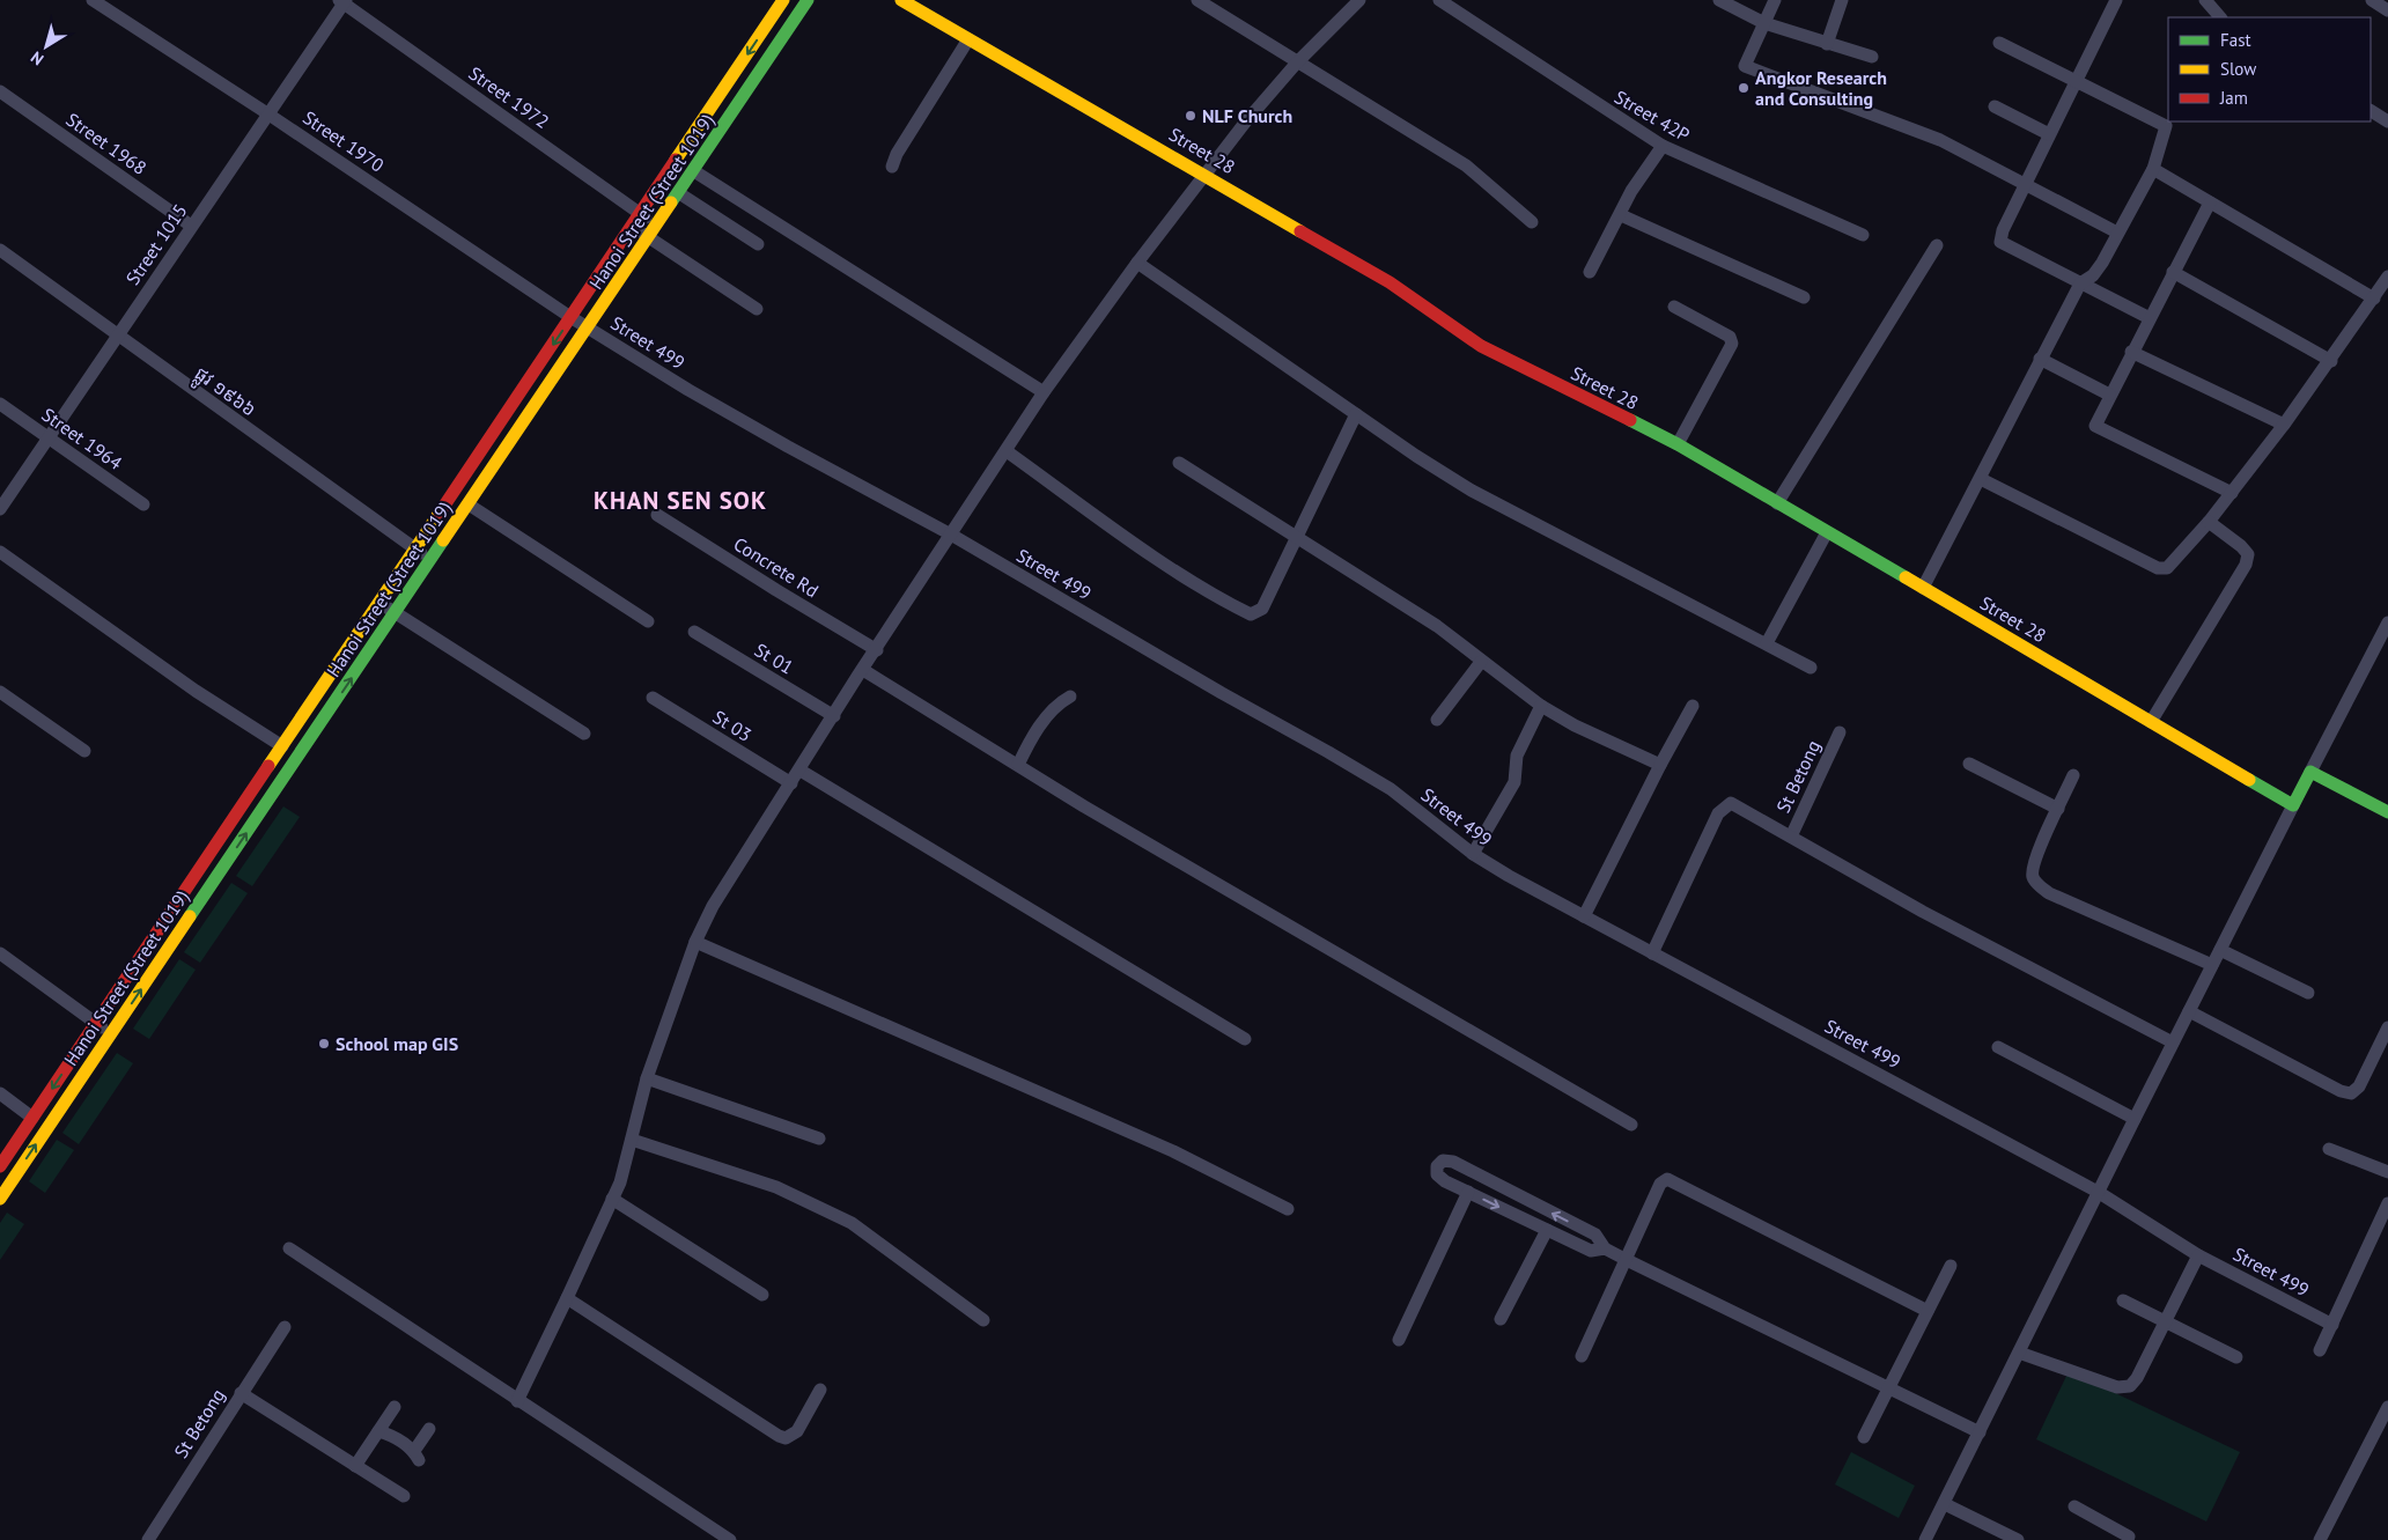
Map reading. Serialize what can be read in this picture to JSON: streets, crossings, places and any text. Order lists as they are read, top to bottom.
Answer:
{
  "streets": {
    "main road": ["Street 28", "Hanoi Street (Street 1019)"],
    "street": [
      "Street 1972",
      "Street 42P",
      "Street 1970",
      "Street 1968",
      "Street 1015",
      "Street 499",
      "ផ្លូវ ១៩៦៦",
      "Street 1964",
      "Concrete Rd",
      "St 01",
      "St 03",
      "St Betong"
    ]
  },
  "crossings": [
    ["Street 1972", "Hanoi Street (Street 1019)"],
    ["Street 1972", "Street 1015"],
    ["Street 1970", "Hanoi Street (Street 1019)"],
    ["Street 1970", "Street 1015"],
    ["Street 1970", "Street 499"],
    ["Street 1968", "Street 1015"],
    ["Hanoi Street (Street 1019)", "Street 499"],
    ["Hanoi Street (Street 1019)", "ផ្លូវ ១៩៦៦"],
    ["Street 1015", "ផ្លូវ ១៩៦៦"],
    ["Street 1015", "Street 1964"]
  ],
  "districts": ["KHAN SEN SOK"],
  "places": ["Angkor Research and Consulting", "NLF Church", "School map GIS"],
  "legend": ["Fast", "Slow", "Jam"],
  "north": "bottom left"
}
